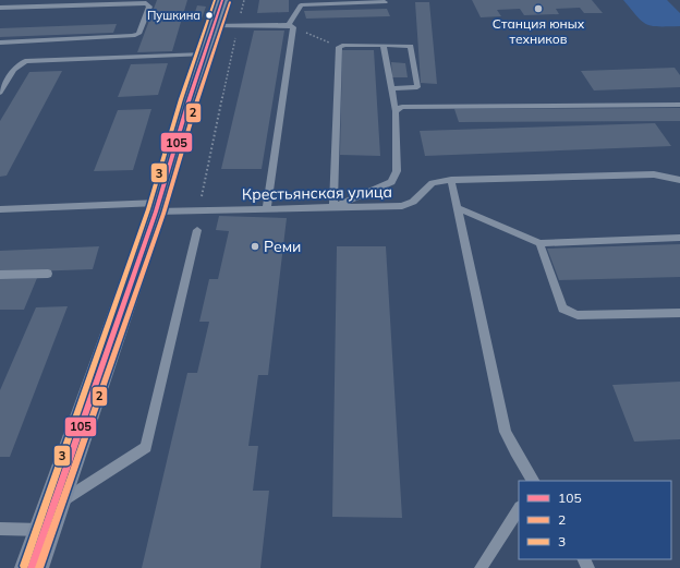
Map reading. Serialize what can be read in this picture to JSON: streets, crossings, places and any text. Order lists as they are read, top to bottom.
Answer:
{
  "streets": {
    "lane": ["Крестьянская улица"]
  },
  "places": ["Станция юных техников", "Пушкина", "Реми"],
  "lines": ["transit line 105", "transit line 3", "transit line 2"],
  "legend": ["105", "2", "3"]
}
